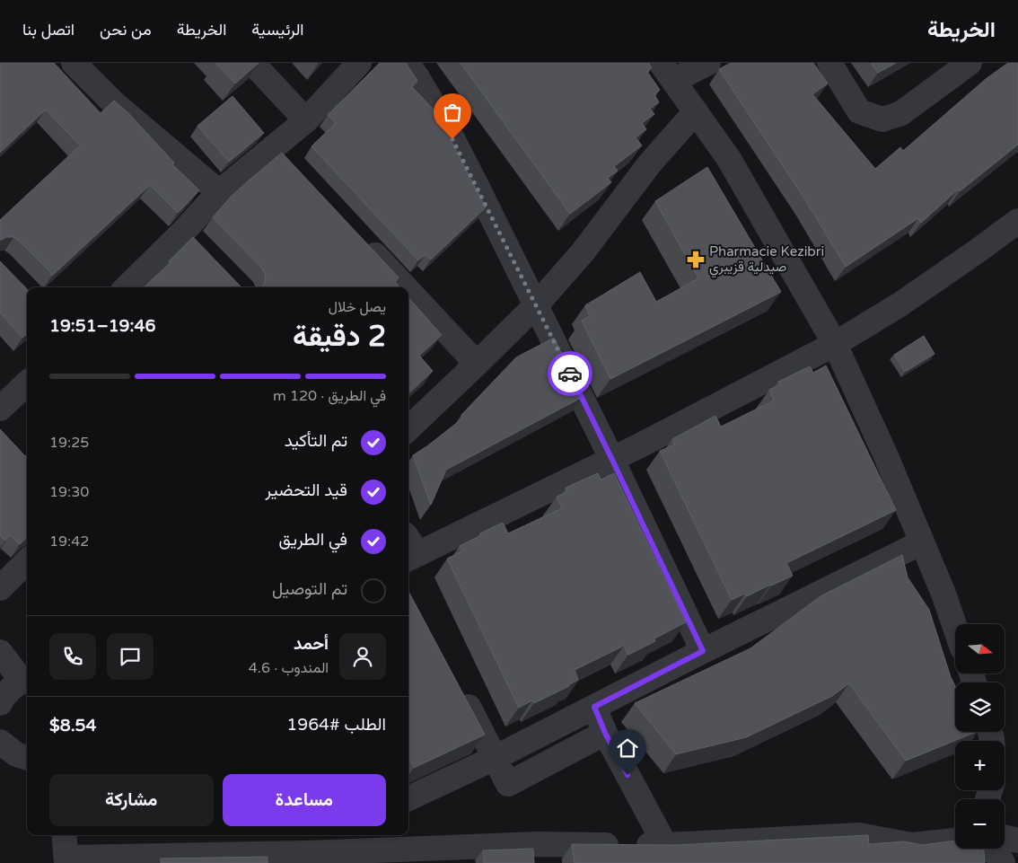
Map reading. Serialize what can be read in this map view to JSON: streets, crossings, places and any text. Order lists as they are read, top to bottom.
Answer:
{
  "places": {
    "pharmacy": ["Pharmacie Kezibri صيدلية قزيبري"]
  },
  "north": "right",
  "page": {
    "header": "الخريطة",
    "nav": [
      "الرئيسية",
      "الخريطة",
      "من نحن",
      "اتصل بنا"
    ],
    "heading": ["2 دقيقة", "يصل خلال", "19:46–19:51"],
    "panel": [
      "أحمد",
      "المندوب · 4.6",
      "الطلب #1964",
      "$8.54"
    ],
    "bar": "في الطريق · 120 m",
    "list": [
      ["تم التأكيد", "19:25"],
      ["قيد التحضير", "19:30"],
      ["في الطريق", "19:42"],
      "تم التوصيل"
    ],
    "map_buttons": ["+", "−"],
    "buttons": ["مساعدة", "مشاركة"]
  }
}
